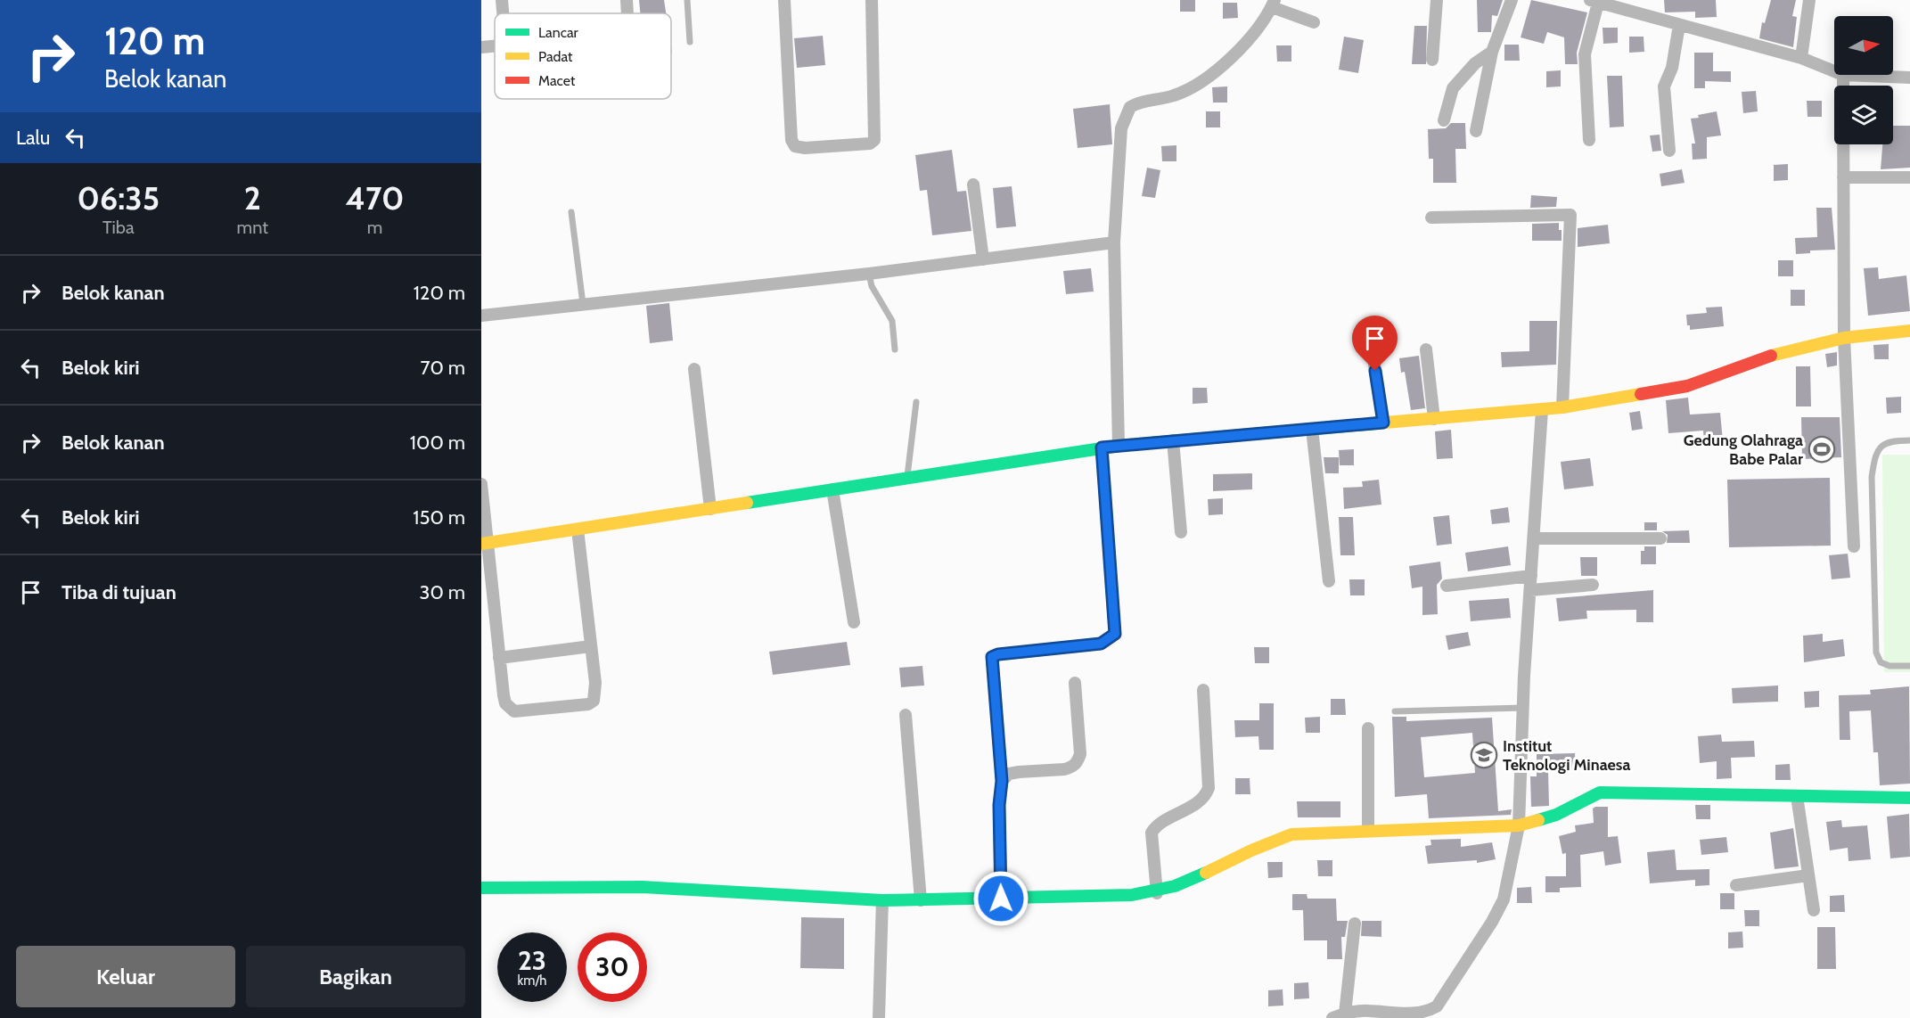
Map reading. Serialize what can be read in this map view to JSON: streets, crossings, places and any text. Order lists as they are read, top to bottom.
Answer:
{
  "places": {
    "sports": ["Gedung Olahraga Babe Palar"],
    "school or university": ["Institut Teknologi Minaesa"]
  },
  "legend": ["Lancar", "Padat", "Macet"],
  "north": "right",
  "page": {
    "turn": ["120 m", "Belok kanan"],
    "then": "Lalu",
    "eta": [
      "06:35",
      "Tiba",
      "2",
      "mnt",
      "470",
      "m"
    ],
    "list": [
      {
        "name": "Belok kanan",
        "value": "120 m"
      },
      {
        "name": "Belok kiri",
        "value": "70 m"
      },
      {
        "name": "Belok kanan",
        "value": "100 m"
      },
      {
        "name": "Belok kiri",
        "value": "150 m"
      },
      {
        "name": "Tiba di tujuan",
        "value": "30 m"
      }
    ],
    "speed": "23 km/h",
    "limit": "30",
    "buttons": ["Keluar", "Bagikan"]
  }
}
